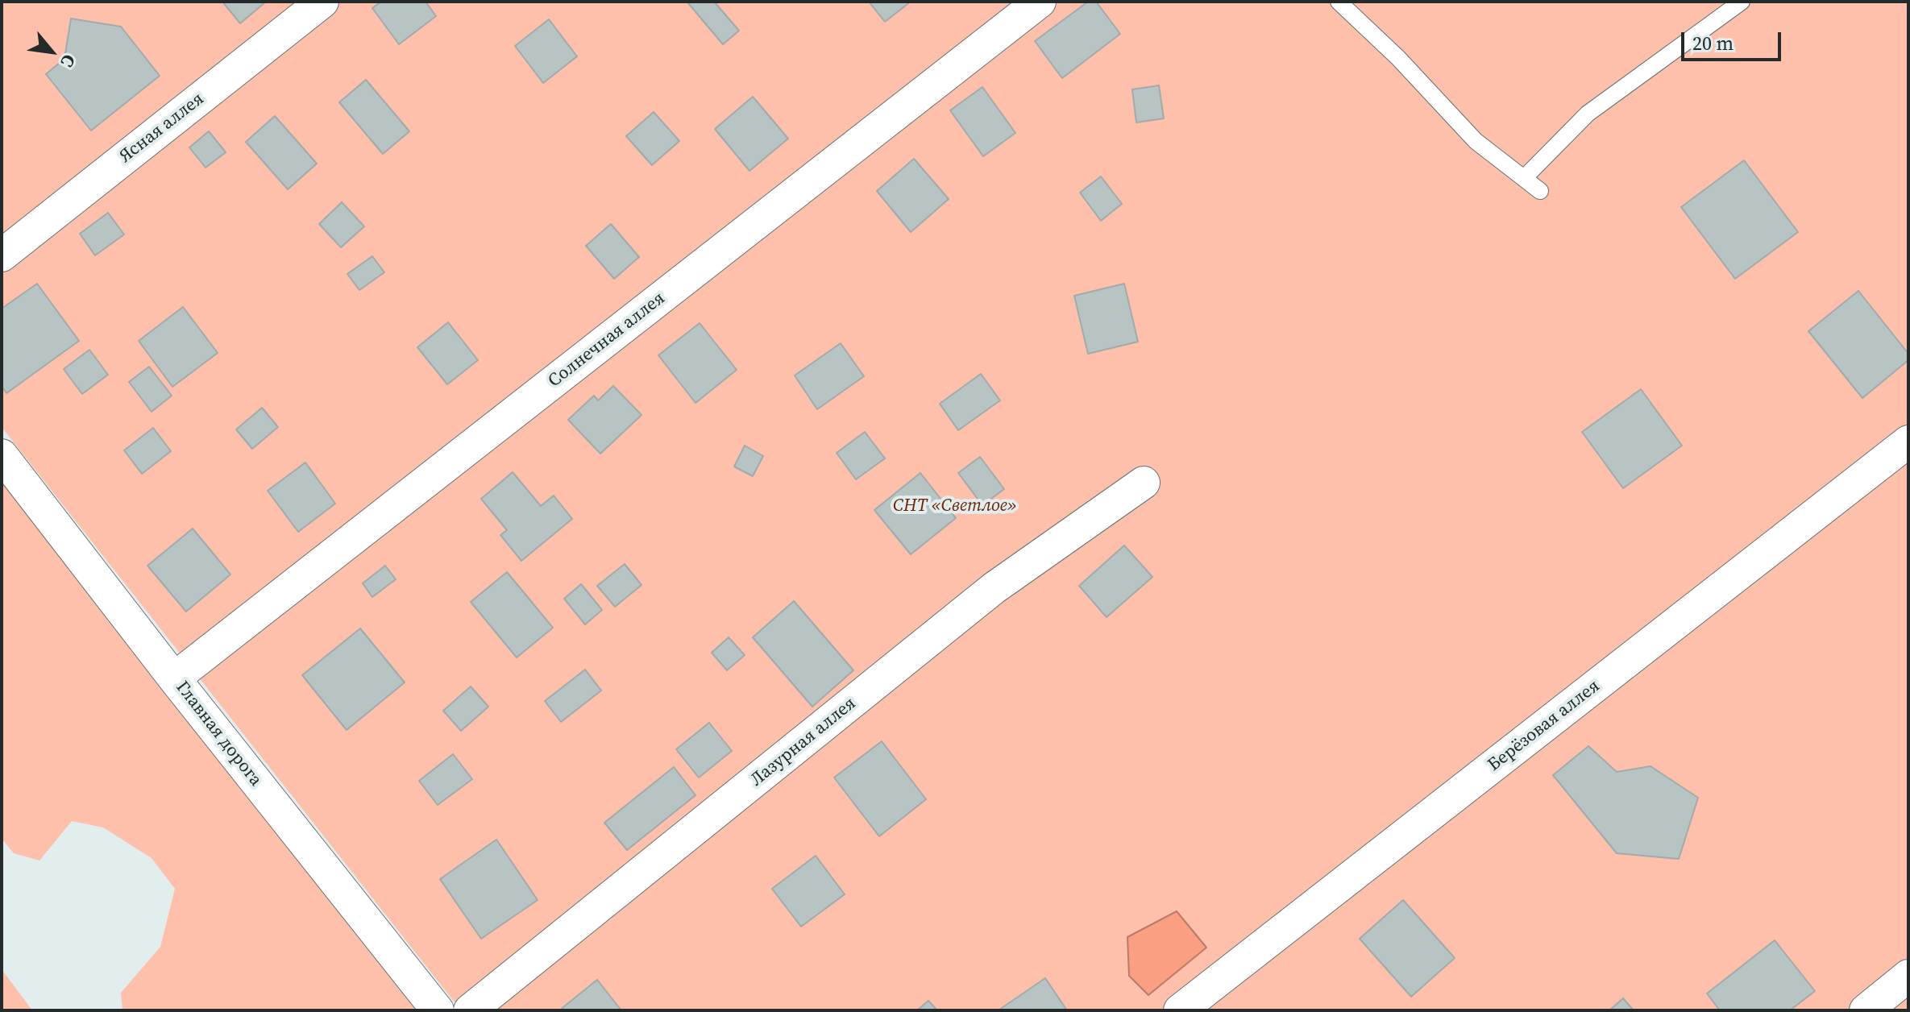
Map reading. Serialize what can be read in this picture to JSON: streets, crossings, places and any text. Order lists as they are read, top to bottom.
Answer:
{
  "streets": {
    "street": [
      "Ясная аллея",
      "Солнечная аллея",
      "Берёзовая аллея",
      "Главная дорога",
      "Лазурная аллея"
    ]
  },
  "crossings": [
    ["Солнечная аллея", "Главная дорога"]
  ],
  "parks": ["СНТ «Светлое»"],
  "scale_bar": "20 m",
  "north": "bottom right"
}
